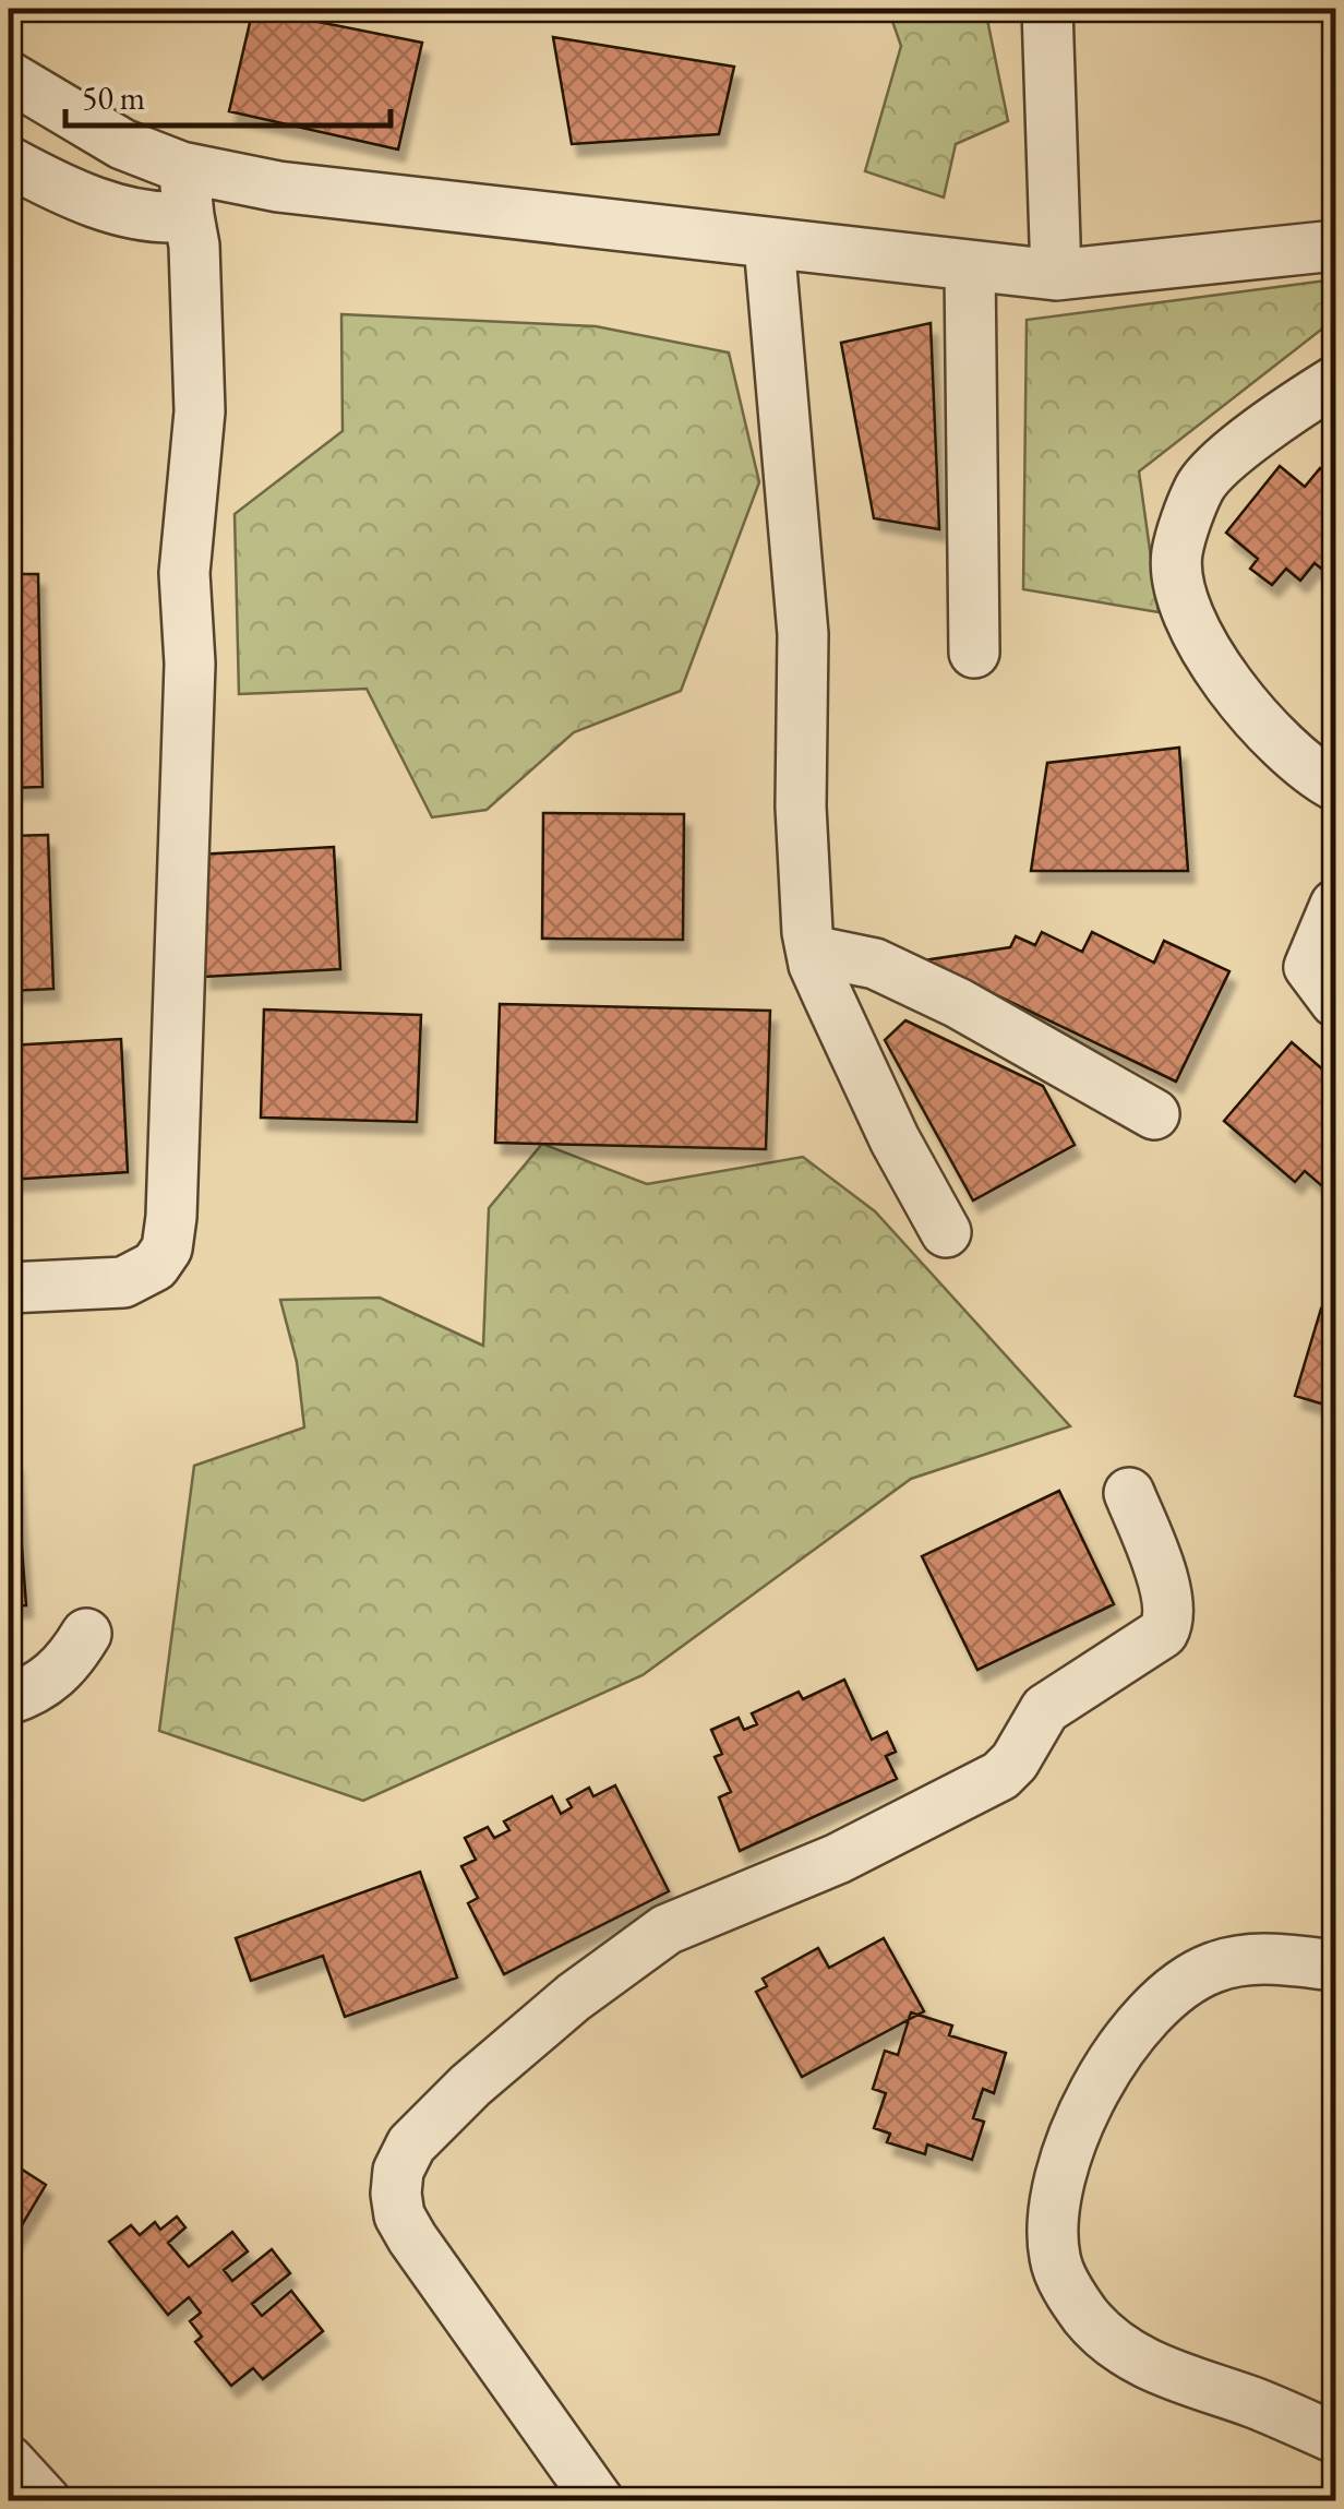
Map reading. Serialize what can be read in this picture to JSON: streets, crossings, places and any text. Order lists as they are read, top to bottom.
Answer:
{
  "scale_bar": "50 m"
}
